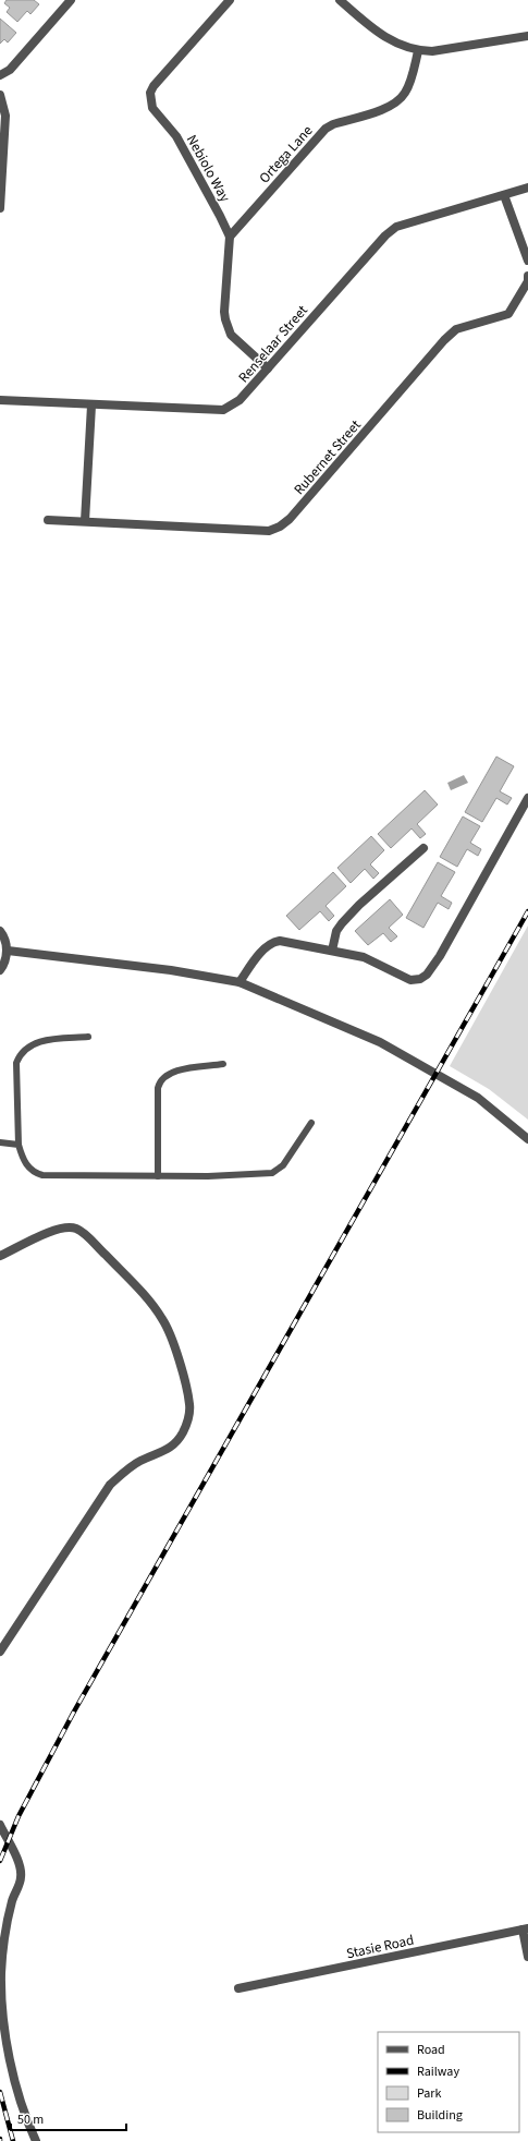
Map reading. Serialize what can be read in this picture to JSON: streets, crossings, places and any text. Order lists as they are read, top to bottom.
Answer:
{
  "streets": {
    "street": [
      "Ortega Lane",
      "Nebiolo Way",
      "Renselaar Street",
      "Rubernet Street",
      "Stasie Road"
    ]
  },
  "crossings": [
    ["Ortega Lane", "Nebiolo Way"],
    ["Nebiolo Way", "Renselaar Street"]
  ],
  "legend": [
    "Road",
    "Railway",
    "Park",
    "Building"
  ],
  "scale_bar": "50 m"
}
